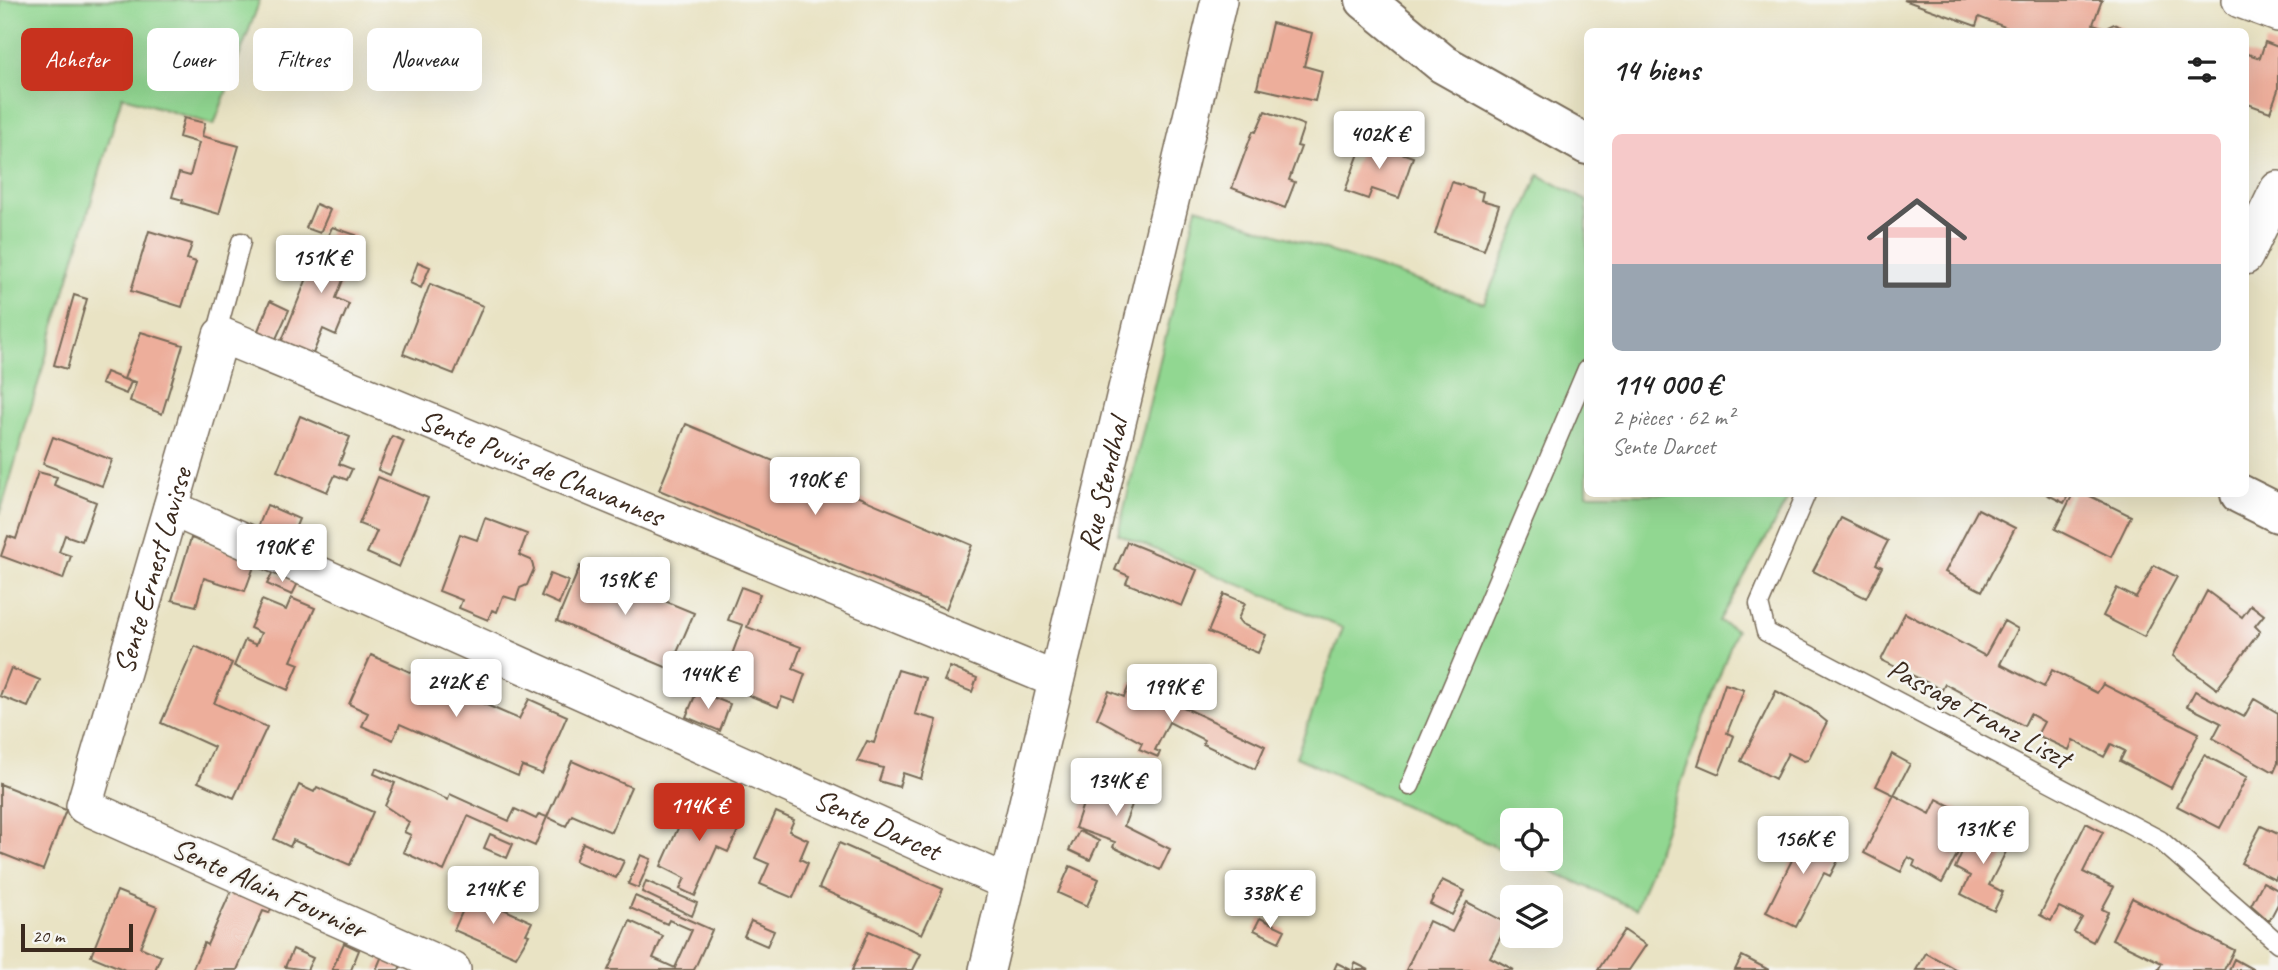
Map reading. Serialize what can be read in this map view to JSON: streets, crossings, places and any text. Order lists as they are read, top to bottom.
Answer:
{
  "streets": {
    "street": [
      "Sente Puvis de Chavannes",
      "Rue Stendhal",
      "Sente Ernest Lavisse",
      "Sente Darcet",
      "Sente Alain Fournier"
    ],
    "lane": ["Passage Franz Liszt"]
  },
  "crossings": [
    ["Sente Puvis de Chavannes", "Rue Stendhal"],
    ["Sente Puvis de Chavannes", "Sente Ernest Lavisse"],
    ["Rue Stendhal", "Sente Darcet"],
    ["Sente Ernest Lavisse", "Sente Darcet"],
    ["Sente Ernest Lavisse", "Sente Alain Fournier"]
  ],
  "scale_bar": "20 m",
  "page": {
    "chip": [
      "Acheter",
      "Louer",
      "Filtres",
      "Nouveau"
    ],
    "heading": "14 biens",
    "price": [
      "402K €",
      "151K €",
      "190K €",
      "190K €",
      "159K €",
      "144K €",
      "242K €",
      "199K €",
      "134K €",
      "114K €",
      "131K €",
      "156K €",
      "214K €",
      "338K €"
    ],
    "list": [
      {
        "name": "114 000 €",
        "note": "2 pièces · 62 m² · Sente Darcet"
      }
    ],
    "scale": "20 m"
  }
}
